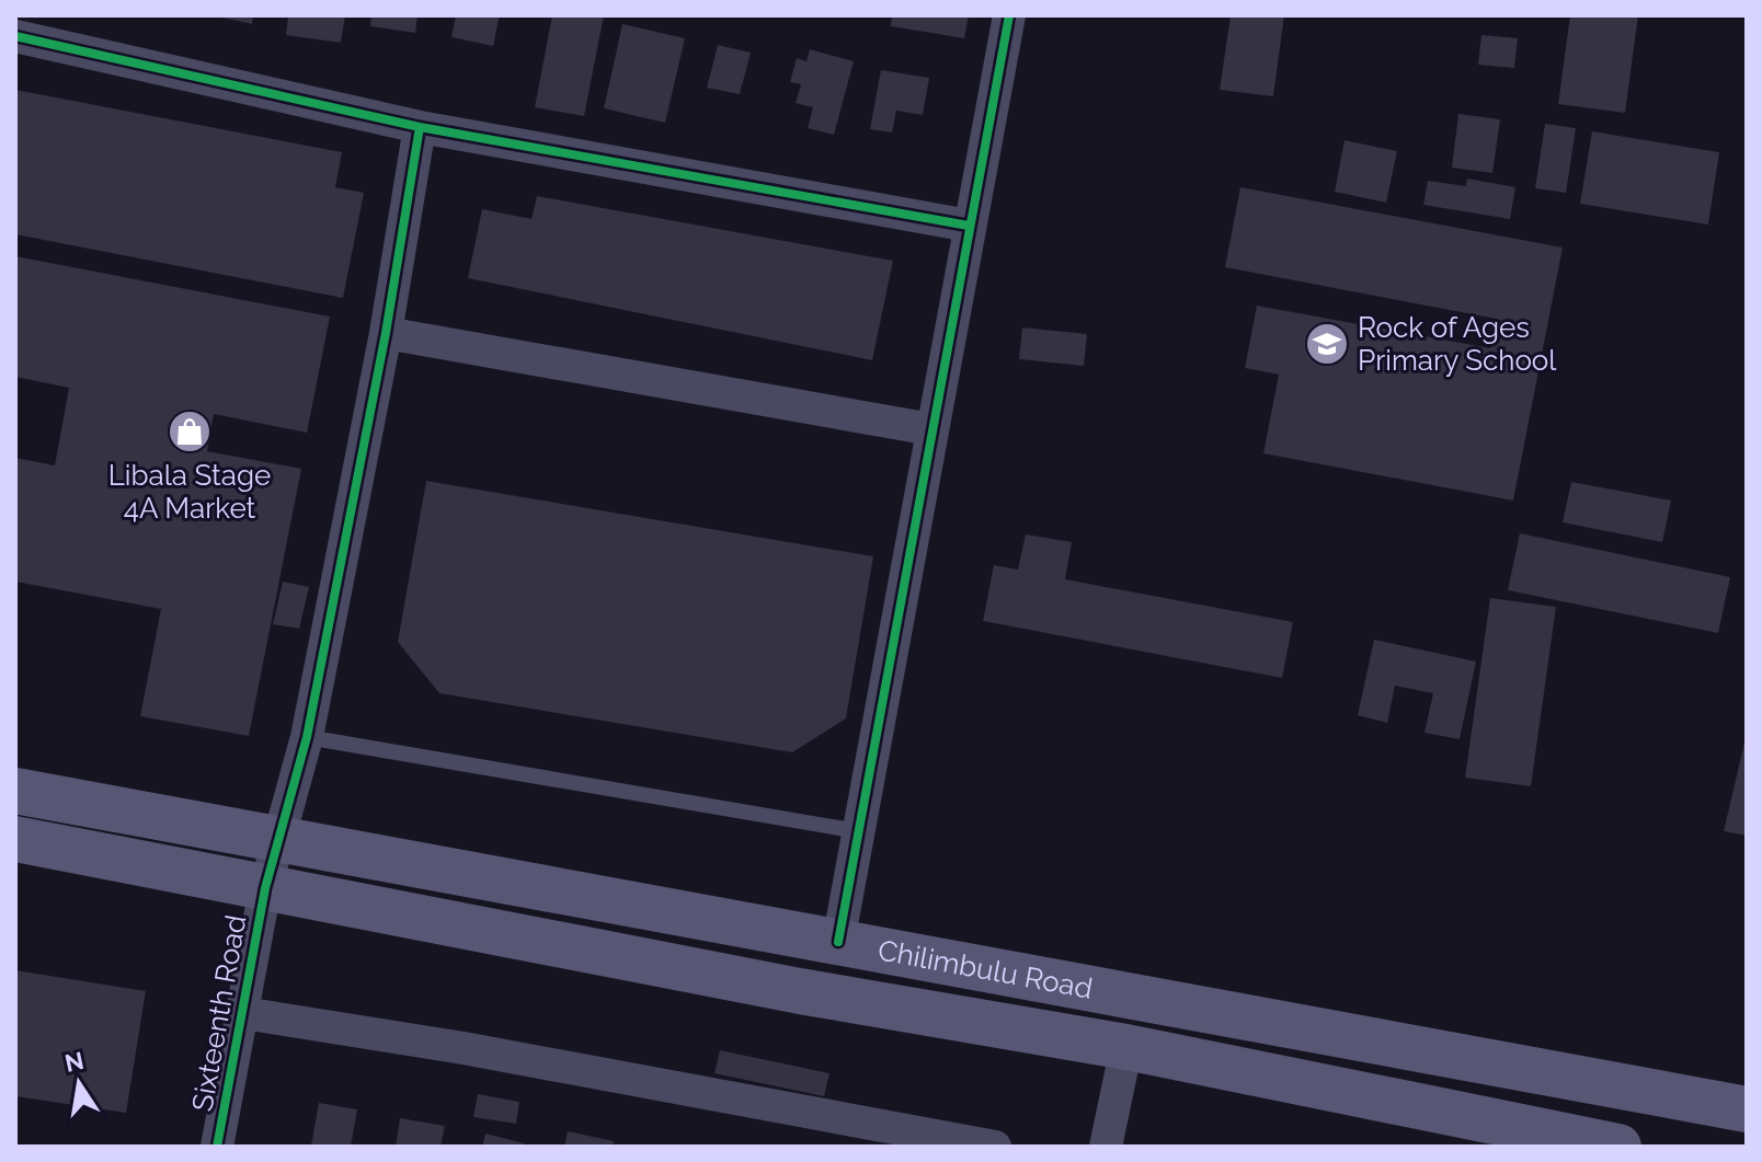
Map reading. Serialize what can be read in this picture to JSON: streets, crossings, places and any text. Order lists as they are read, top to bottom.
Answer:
{
  "streets": {
    "main road": ["Chilimbulu Road"],
    "street": ["Sixteenth Road"]
  },
  "crossings": [
    ["Chilimbulu Road", "Sixteenth Road"]
  ],
  "places": {
    "school or university": ["Rock of Ages Primary School"],
    "shop": ["Libala Stage 4A Market"]
  },
  "north": "top"
}
